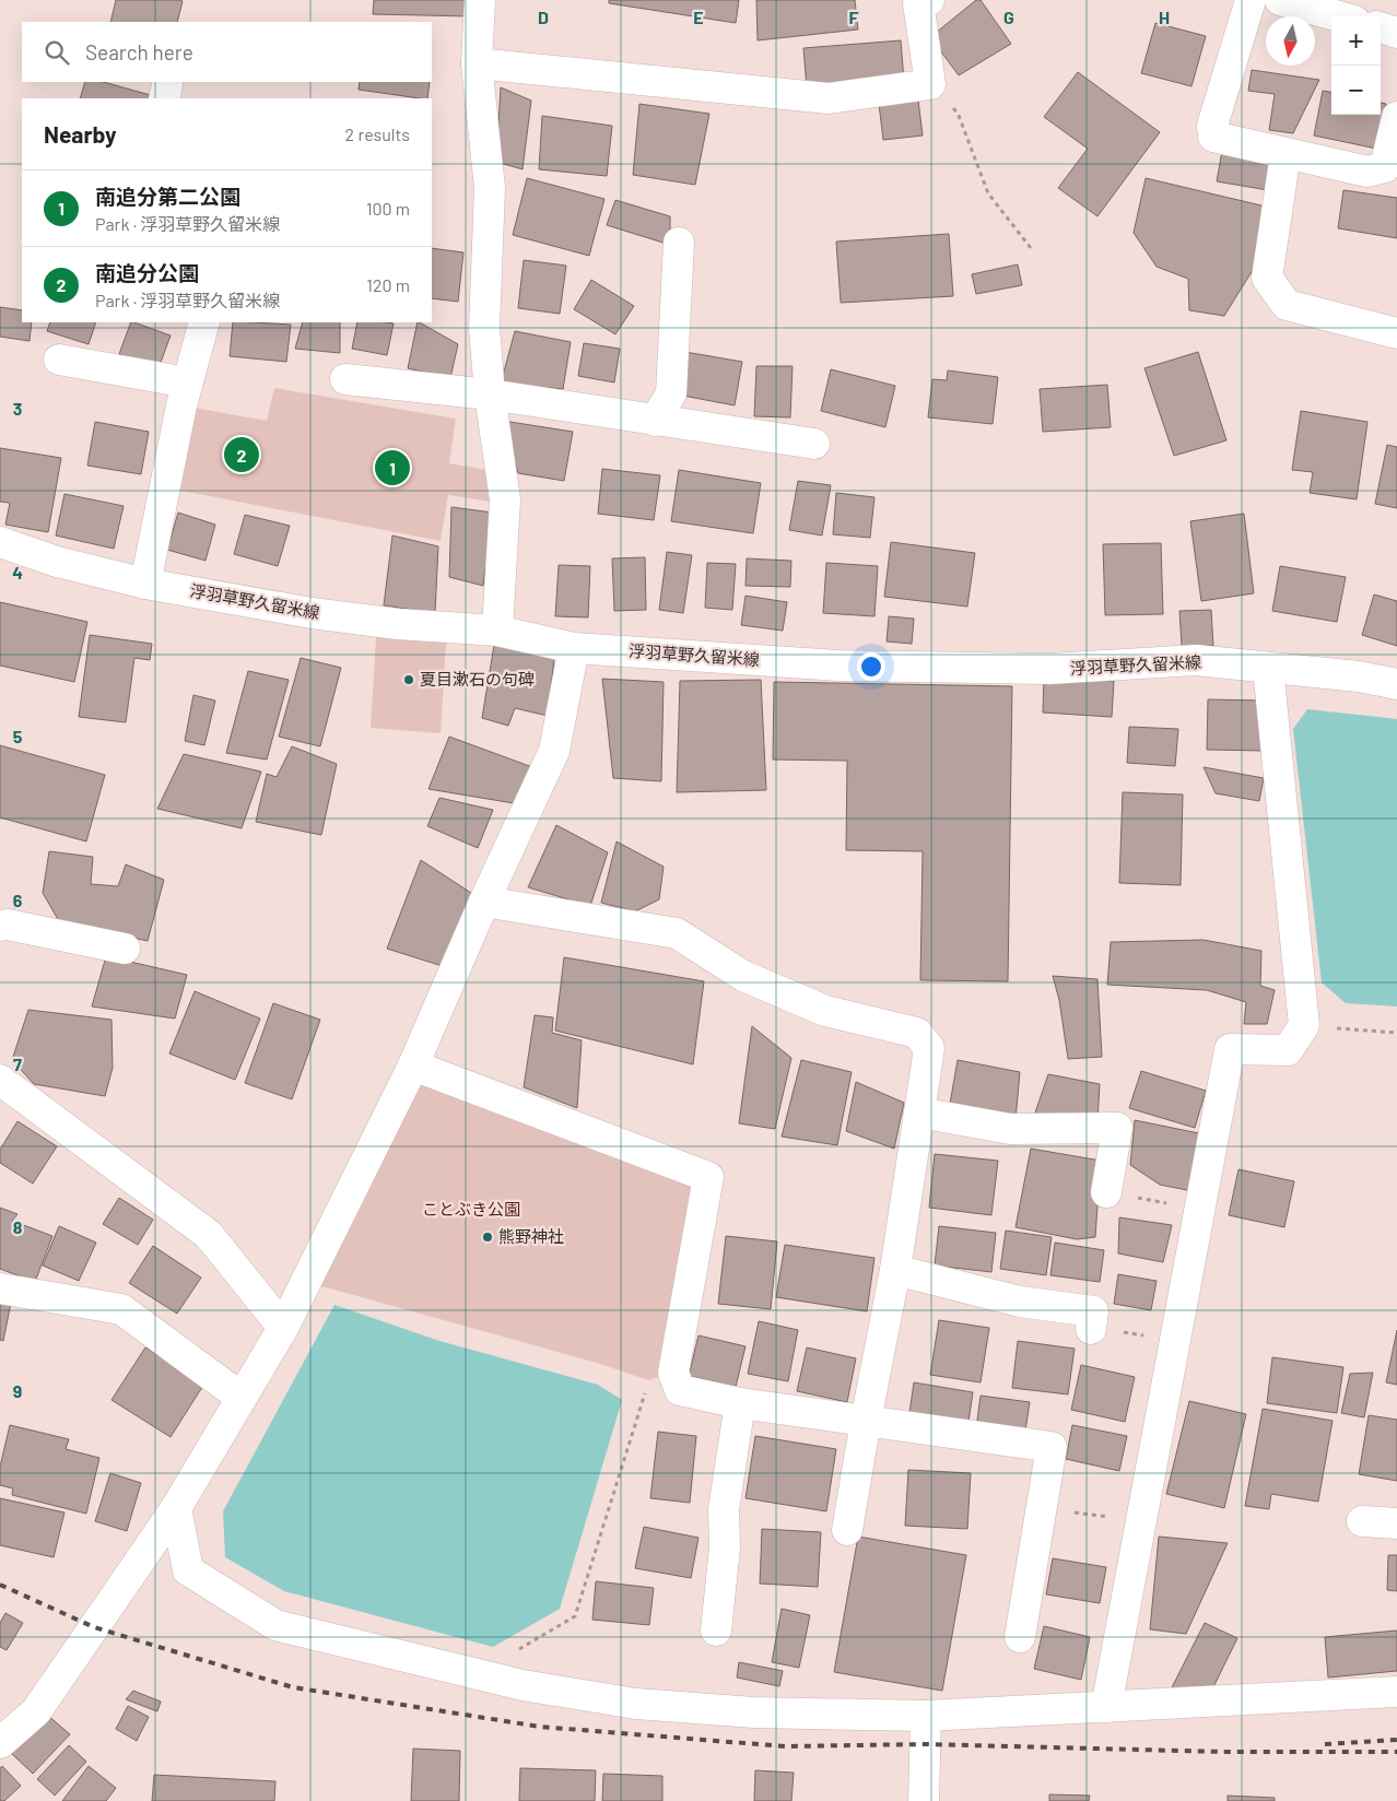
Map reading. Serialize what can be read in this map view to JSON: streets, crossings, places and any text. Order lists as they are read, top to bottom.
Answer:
{
  "streets": {
    "street": ["浮羽草野久留米線"]
  },
  "parks": ["ことぶき公園"],
  "places": ["夏目漱石の句碑", "熊野神社"],
  "north": "bottom",
  "page": {
    "map_buttons": ["+", "−"],
    "search": "Search here",
    "heading": ["Nearby", "2 results"],
    "list": [
      {
        "mark": "1",
        "name": "南追分第二公園",
        "note": "Park · 浮羽草野久留米線",
        "value": "100 m"
      },
      {
        "mark": "2",
        "name": "南追分公園",
        "note": "Park · 浮羽草野久留米線",
        "value": "120 m"
      }
    ],
    "pins": ["2", "1"]
  },
  "grid": {
    "columns": [
      "D",
      "E",
      "F",
      "G",
      "H"
    ],
    "rows": [
      "3",
      "4",
      "5",
      "6",
      "7",
      "8",
      "9"
    ]
  }
}
